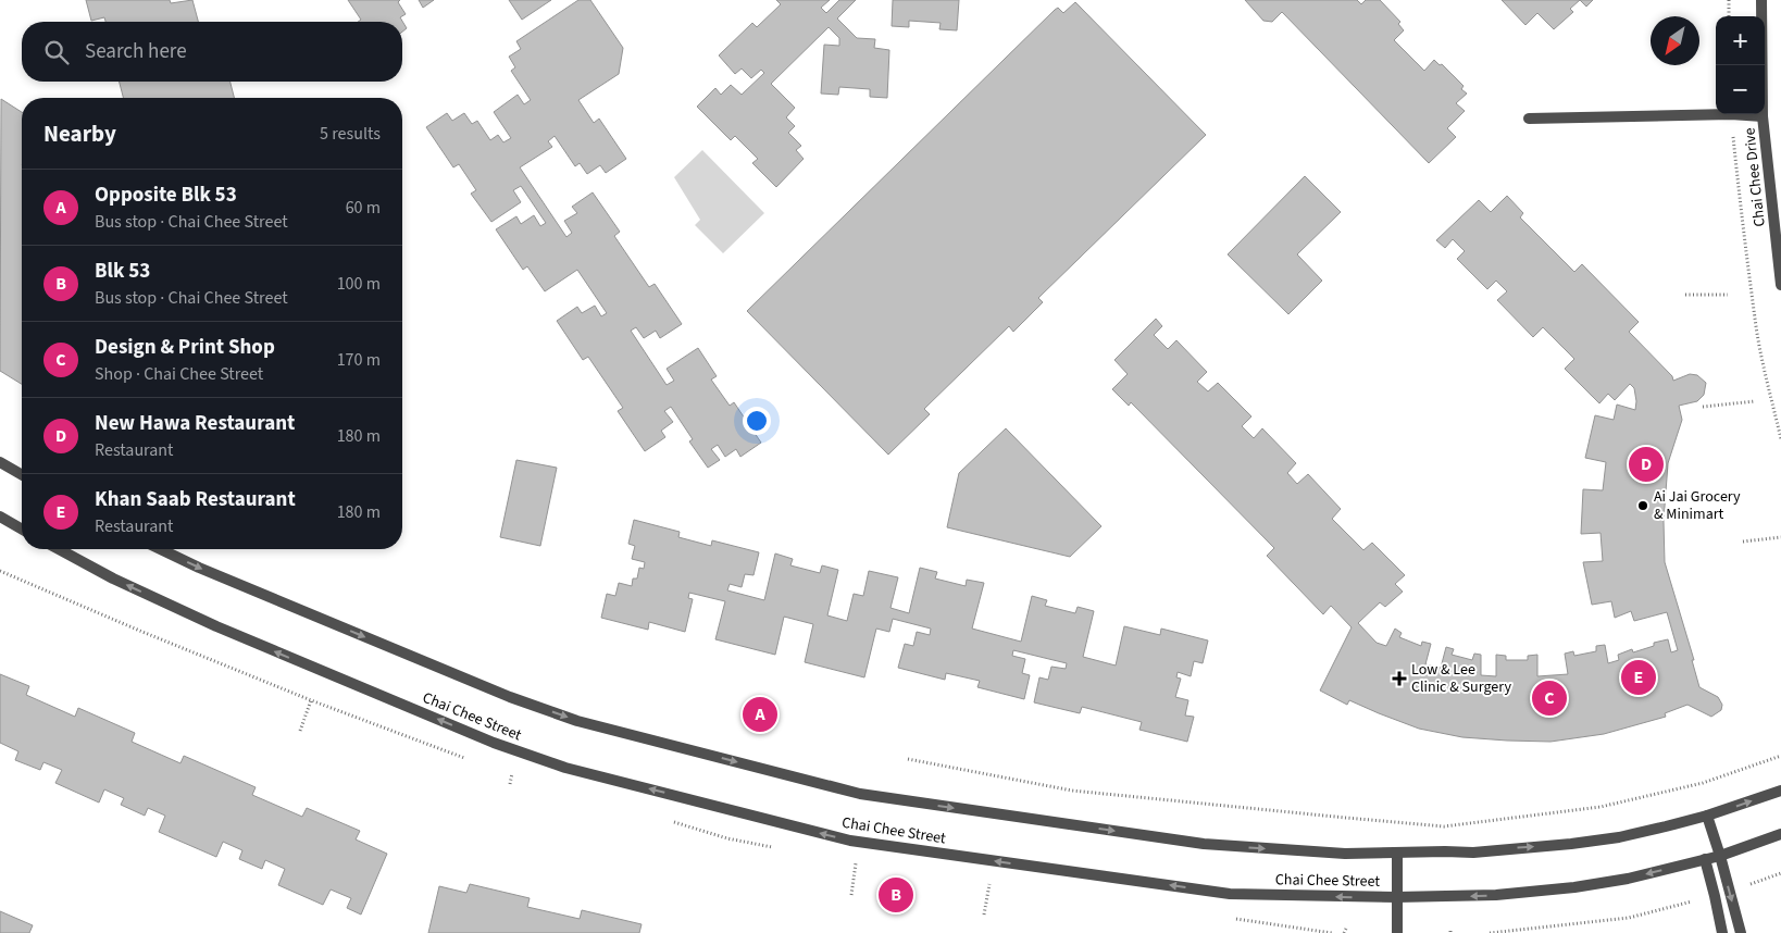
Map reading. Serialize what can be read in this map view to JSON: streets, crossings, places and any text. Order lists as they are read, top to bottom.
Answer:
{
  "streets": {
    "street": ["Chai Chee Drive", "Chai Chee Street"]
  },
  "places": {
    "other": ["Ai Jai Grocery & Minimart"],
    "health": ["Low & Lee Clinic & Surgery"]
  },
  "north": "bottom left",
  "page": {
    "map_buttons": ["+", "−"],
    "search": "Search here",
    "heading": ["Nearby", "5 results"],
    "list": [
      {
        "mark": "A",
        "name": "Opposite Blk 53",
        "note": "Bus stop · Chai Chee Street",
        "value": "60 m"
      },
      {
        "mark": "B",
        "name": "Blk 53",
        "note": "Bus stop · Chai Chee Street",
        "value": "100 m"
      },
      {
        "mark": "C",
        "name": "Design & Print Shop",
        "note": "Shop · Chai Chee Street",
        "value": "170 m"
      },
      {
        "mark": "D",
        "name": "New Hawa Restaurant",
        "note": "Restaurant",
        "value": "180 m"
      },
      {
        "mark": "E",
        "name": "Khan Saab Restaurant",
        "note": "Restaurant",
        "value": "180 m"
      }
    ],
    "pins": [
      "D",
      "E",
      "C",
      "A",
      "B"
    ]
  }
}
